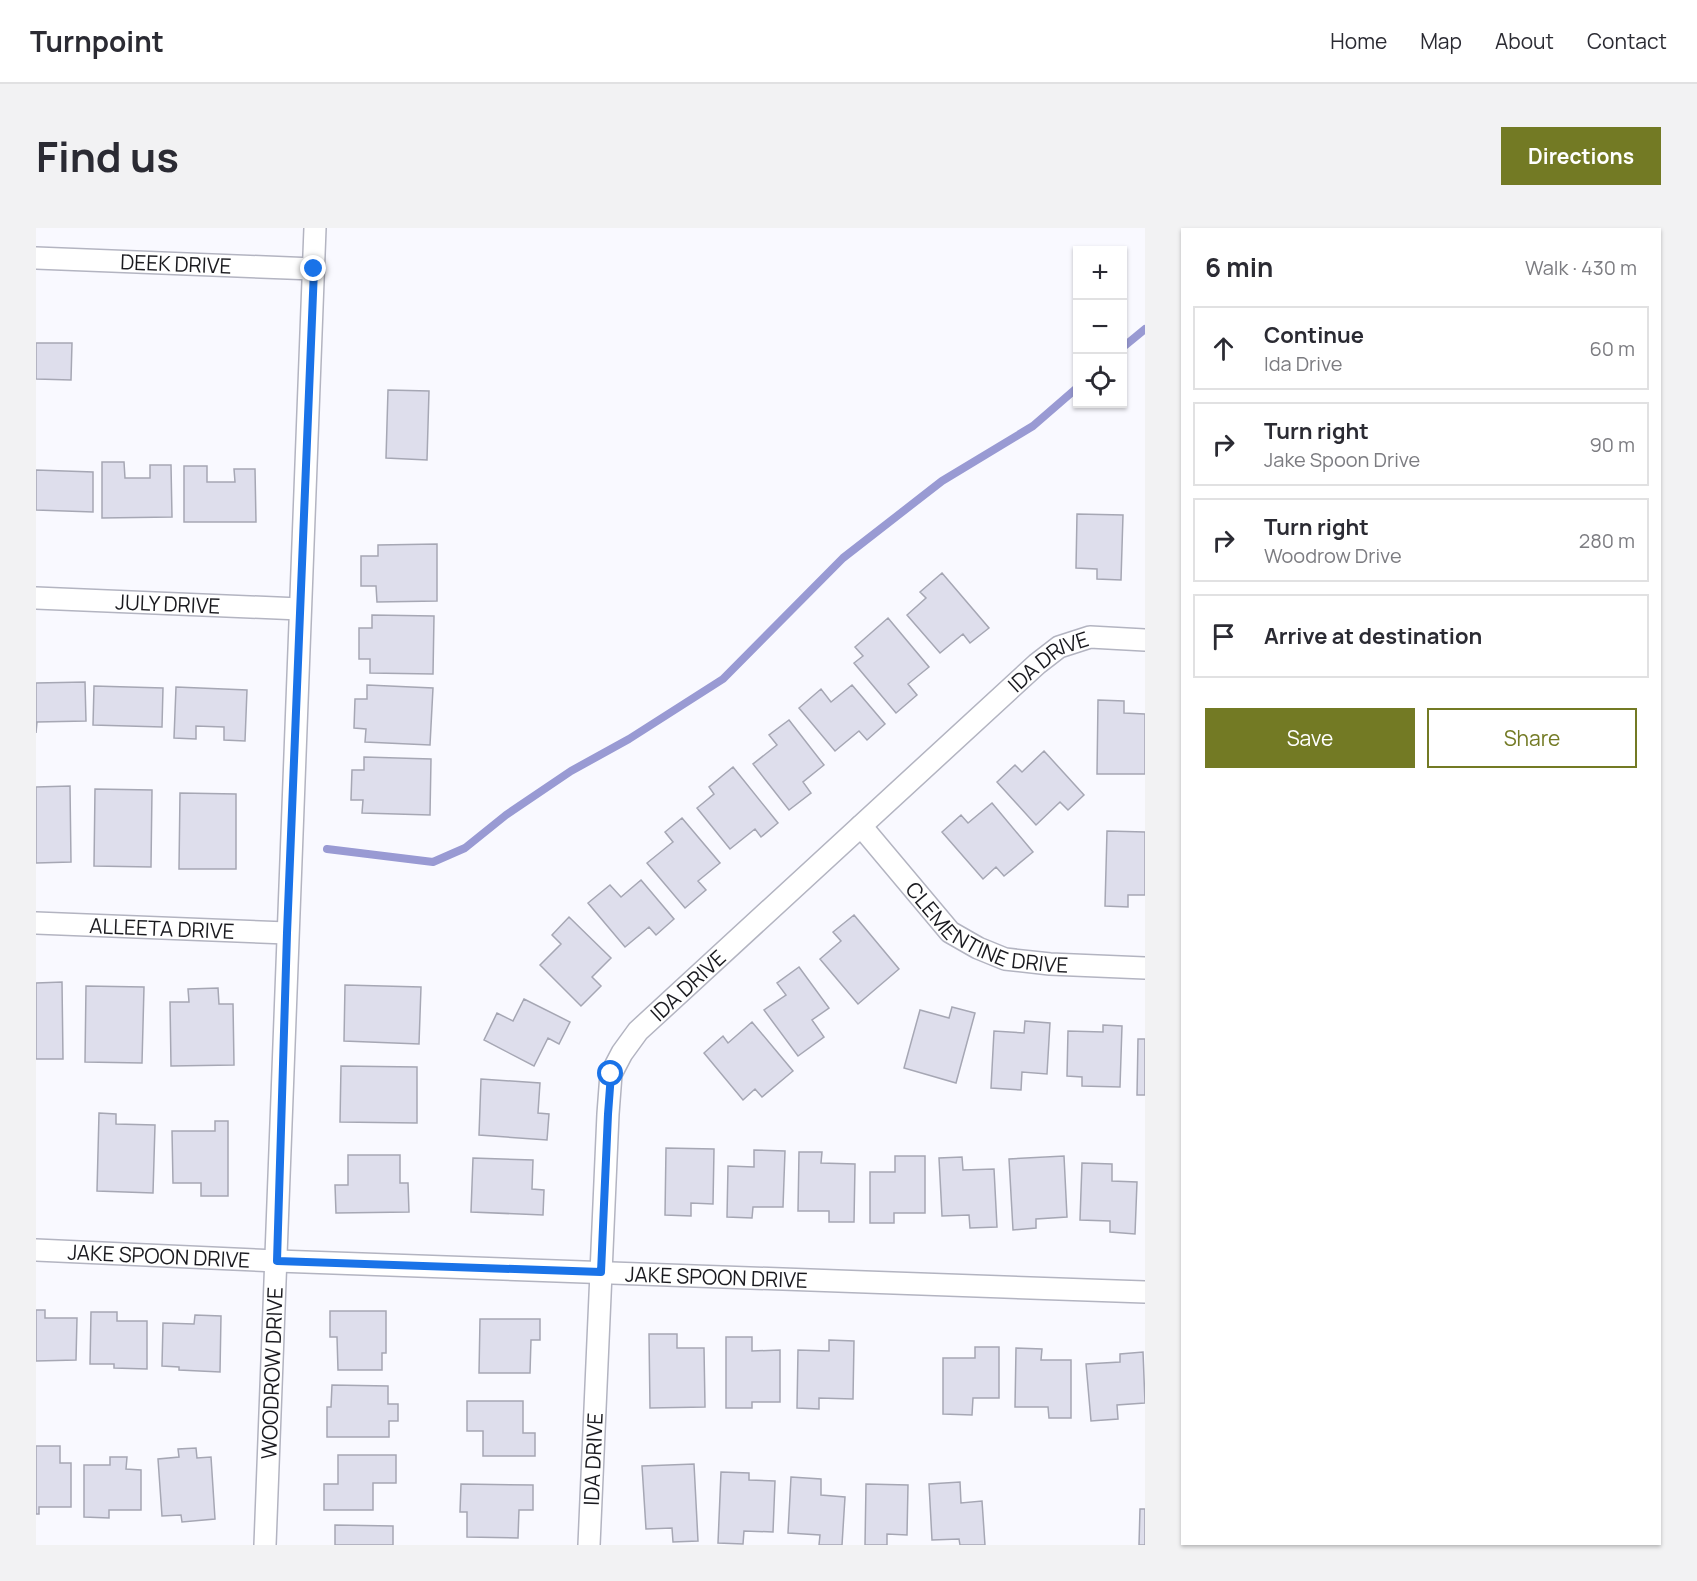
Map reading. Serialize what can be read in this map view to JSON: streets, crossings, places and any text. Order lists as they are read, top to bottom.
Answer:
{
  "streets": {
    "street": [
      "DEEK DRIVE",
      "JULY DRIVE",
      "IDA DRIVE",
      "CLEMENTINE DRIVE",
      "ALLEETA DRIVE",
      "JAKE SPOON DRIVE",
      "WOODROW DRIVE"
    ]
  },
  "crossings": [
    ["DEEK DRIVE", "WOODROW DRIVE"],
    ["JULY DRIVE", "WOODROW DRIVE"],
    ["IDA DRIVE", "CLEMENTINE DRIVE"],
    ["IDA DRIVE", "JAKE SPOON DRIVE"],
    ["ALLEETA DRIVE", "WOODROW DRIVE"],
    ["JAKE SPOON DRIVE", "WOODROW DRIVE"]
  ],
  "page": {
    "header": "Turnpoint",
    "nav": [
      "Home",
      "Map",
      "About",
      "Contact"
    ],
    "title": "Find us",
    "buttons": [
      "Directions",
      ["Save", "Share"]
    ],
    "heading": ["6 min", "Walk · 430 m"],
    "map_buttons": ["+", "−"],
    "list": [
      ["Continue", "Ida Drive", "60 m"],
      ["Turn right", "Jake Spoon Drive", "90 m"],
      ["Turn right", "Woodrow Drive", "280 m"],
      "Arrive at destination"
    ]
  }
}
